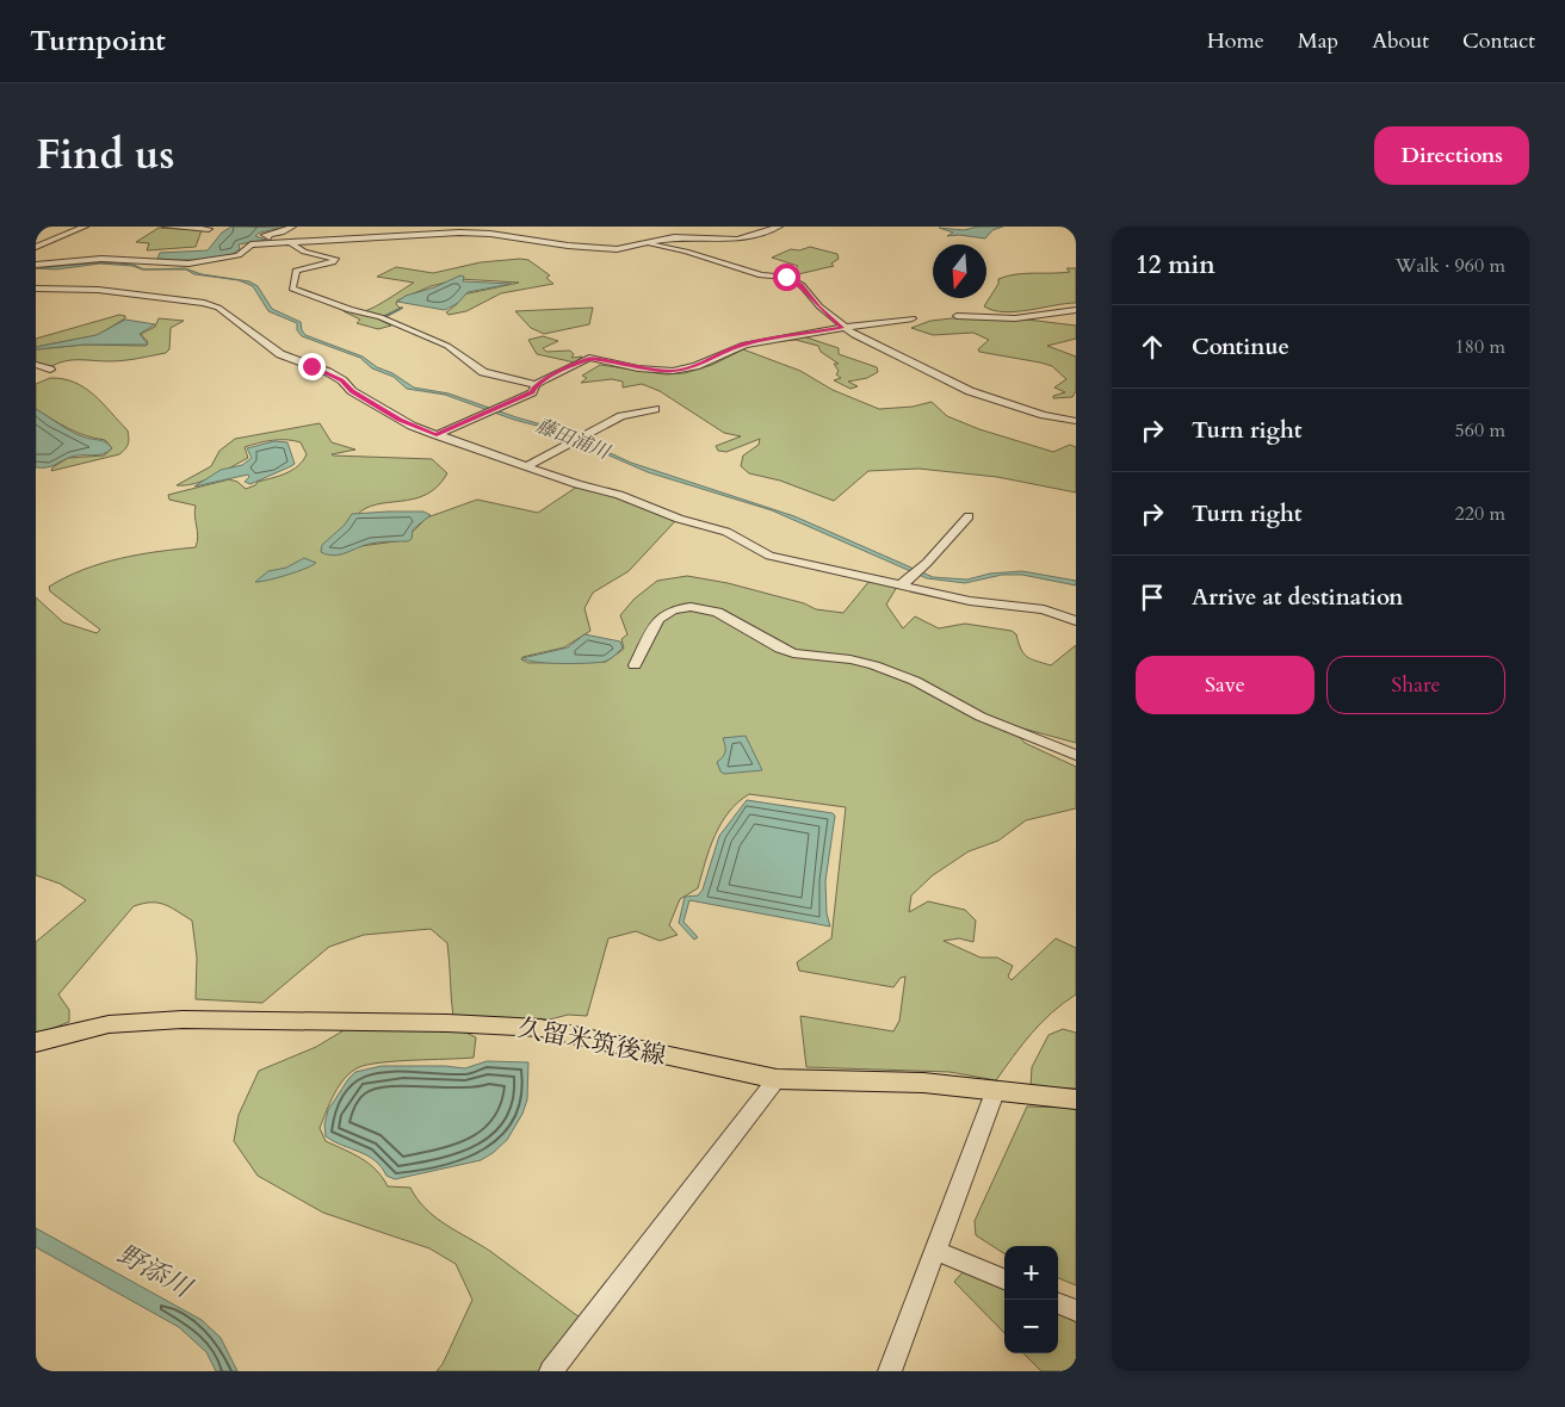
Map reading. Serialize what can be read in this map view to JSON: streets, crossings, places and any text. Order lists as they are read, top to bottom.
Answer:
{
  "streets": {
    "main road": ["久留米筑後線"]
  },
  "water": ["藤田浦川", "野添川"],
  "north": "bottom",
  "page": {
    "header": "Turnpoint",
    "nav": [
      "Home",
      "Map",
      "About",
      "Contact"
    ],
    "title": "Find us",
    "buttons": [
      "Directions",
      ["Save", "Share"]
    ],
    "heading": ["12 min", "Walk · 960 m"],
    "list": [
      ["Continue", "180 m"],
      ["Turn right", "560 m"],
      ["Turn right", "220 m"],
      "Arrive at destination"
    ],
    "map_buttons": ["+", "−"]
  }
}
